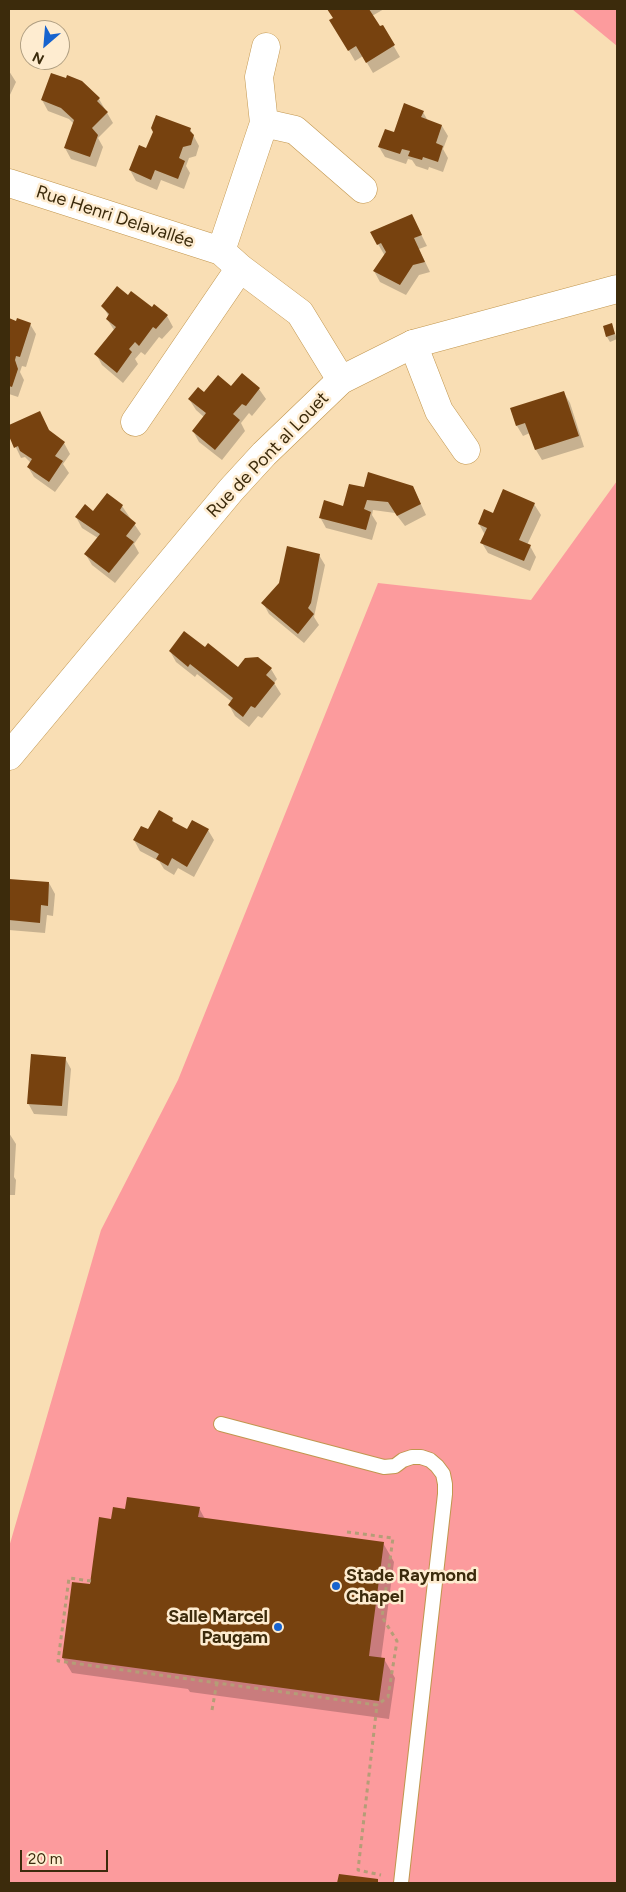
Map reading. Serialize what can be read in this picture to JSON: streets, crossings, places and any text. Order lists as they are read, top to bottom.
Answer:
{
  "streets": {
    "street": ["Rue Henri Delavallée", "Rue de Pont al Louet"]
  },
  "crossings": [
    ["Rue Henri Delavallée", "Rue de Pont al Louet"]
  ],
  "places": ["Stade Raymond Chapel", "Salle Marcel Paugam"],
  "scale_bar": "20 m",
  "north": "bottom left"
}
